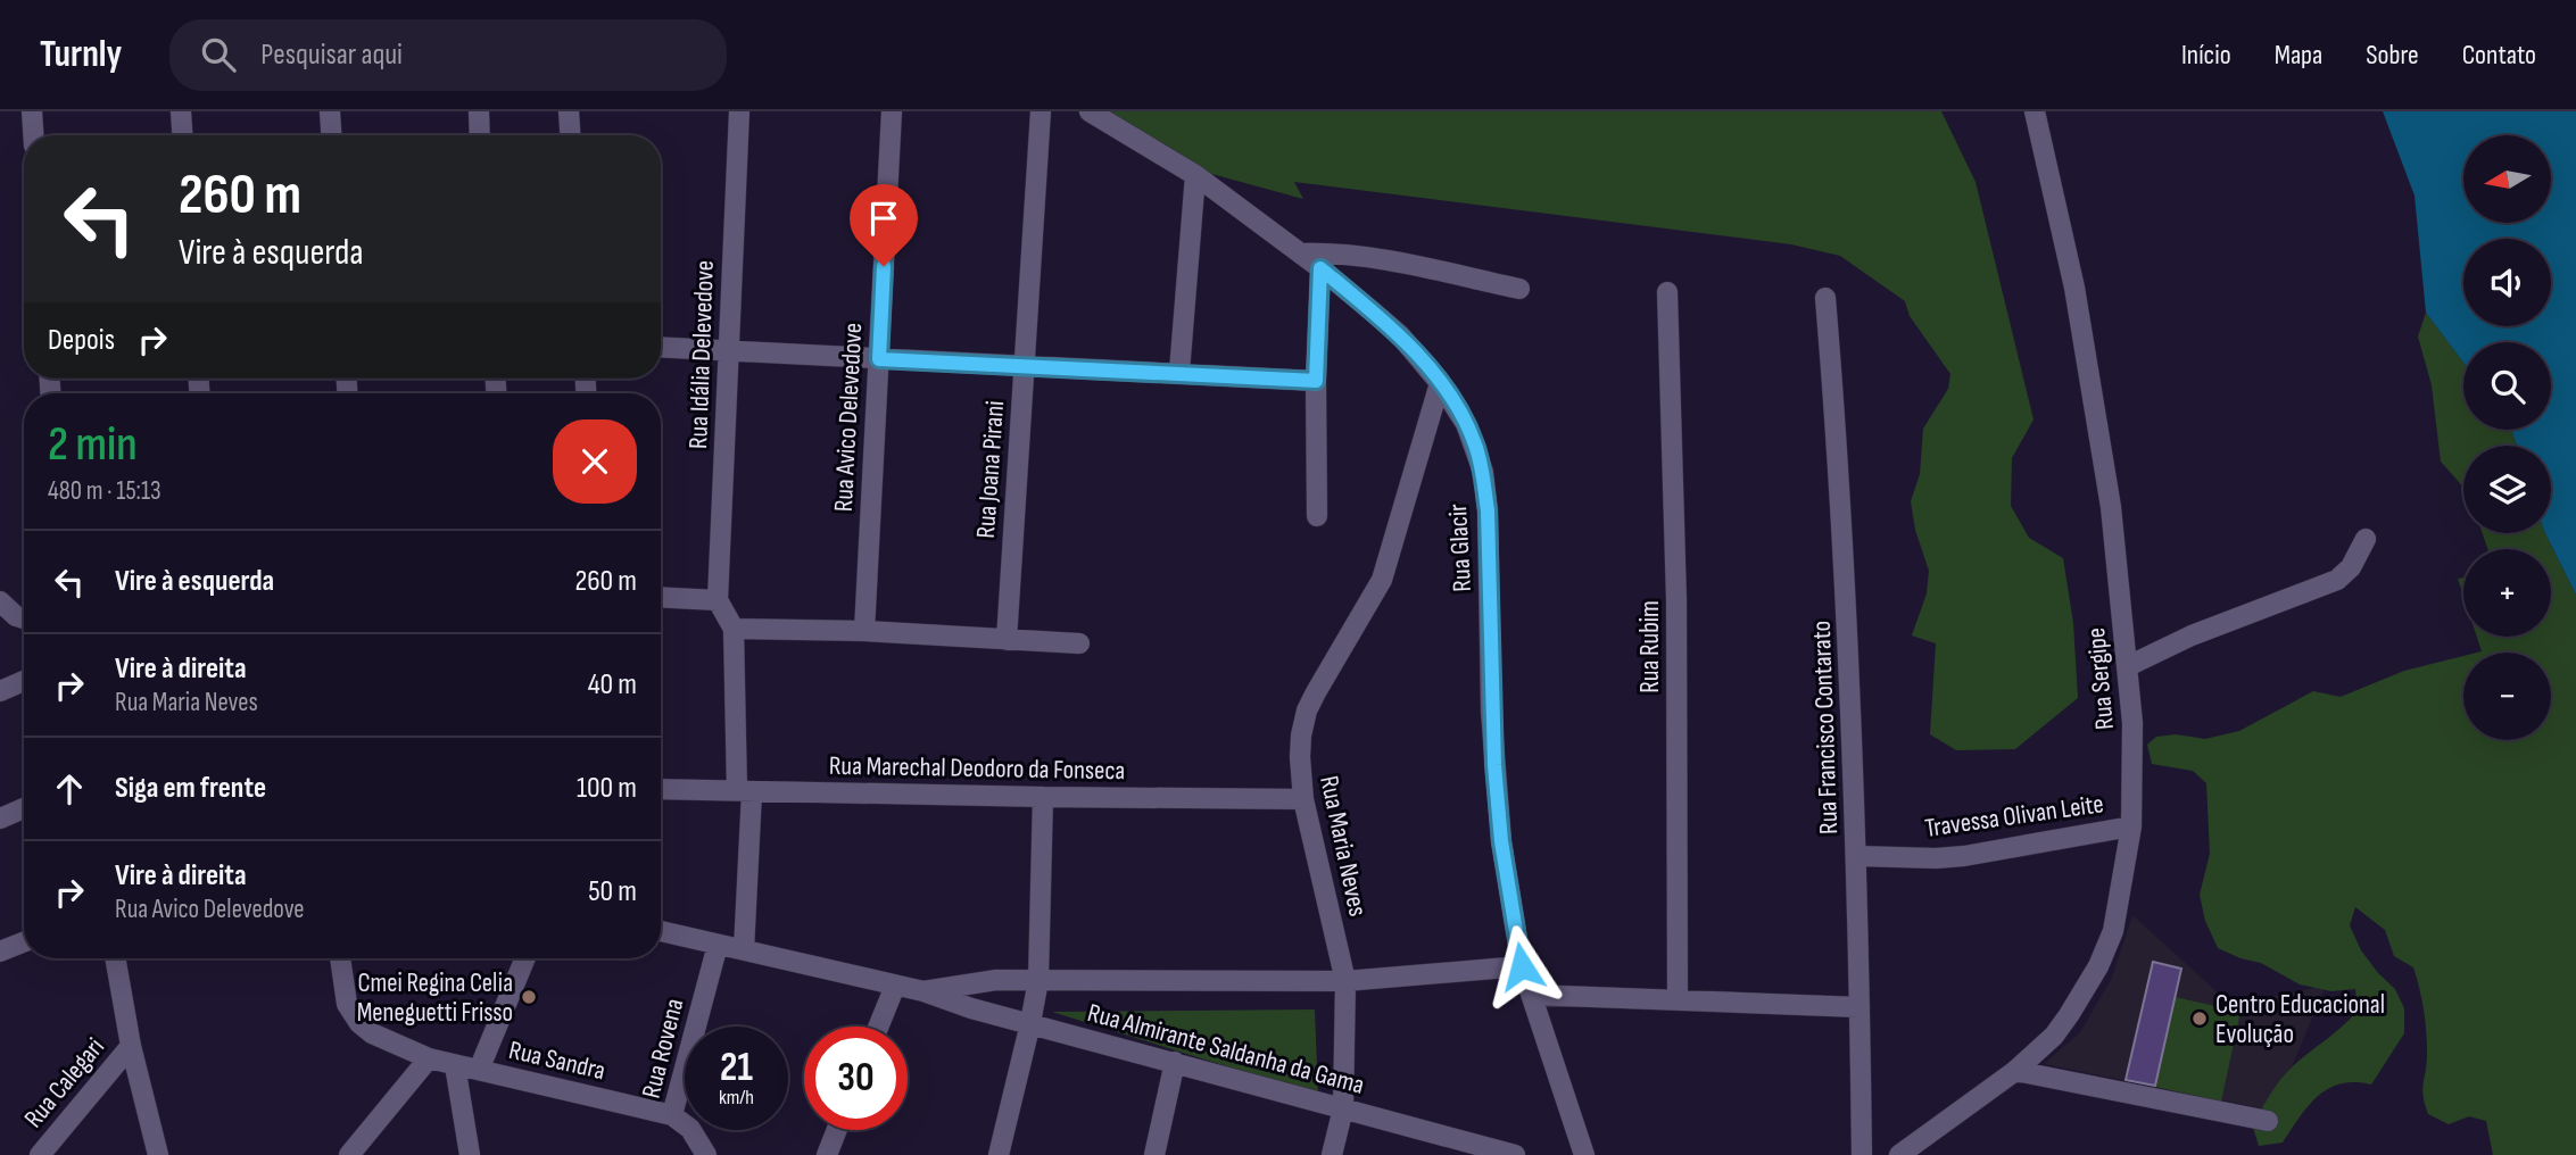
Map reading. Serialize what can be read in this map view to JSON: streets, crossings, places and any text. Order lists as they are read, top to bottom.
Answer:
{
  "streets": {
    "street": [
      "Rua Idália Delevedove",
      "Rua Avico Delevedove",
      "Rua Joana Pirani",
      "Rua Glacir",
      "Rua Rubim",
      "Rua Sergipe",
      "Rua Francisco Contarato",
      "Rua Marechal Deodoro da Fonseca",
      "Travessa Olivan Leite",
      "Rua Maria Neves",
      "Rua Rovena",
      "Rua Almirante Saldanha da Gama",
      "Rua Sandra",
      "Rua Calegari"
    ]
  },
  "crossings": [
    ["Rua Glacir", "Rua Maria Neves"],
    ["Rua Glacir", "Rua Almirante Saldanha da Gama"],
    ["Rua Sergipe", "Travessa Olivan Leite"],
    ["Rua Francisco Contarato", "Travessa Olivan Leite"],
    ["Rua Marechal Deodoro da Fonseca", "Rua Maria Neves"],
    ["Rua Maria Neves", "Rua Almirante Saldanha da Gama"],
    ["Rua Rovena", "Rua Almirante Saldanha da Gama"],
    ["Rua Rovena", "Rua Sandra"]
  ],
  "places": ["Cmei Regina Celia Meneguetti Frisso", "Centro Educacional Evolução"],
  "north": "left",
  "page": {
    "header": "Turnly",
    "search": "Pesquisar aqui",
    "nav": [
      "Início",
      "Mapa",
      "Sobre",
      "Contato"
    ],
    "map_buttons": ["+", "−"],
    "turn": ["260 m", "Vire à esquerda"],
    "then": "Depois",
    "heading": ["2 min", "480 m · 15:13"],
    "list": [
      {
        "name": "Vire à esquerda",
        "value": "260 m"
      },
      {
        "name": "Vire à direita",
        "note": "Rua Maria Neves",
        "value": "40 m"
      },
      {
        "name": "Siga em frente",
        "value": "100 m"
      },
      {
        "name": "Vire à direita",
        "note": "Rua Avico Delevedove",
        "value": "50 m"
      }
    ],
    "speed": "21 km/h",
    "limit": "30"
  }
}
